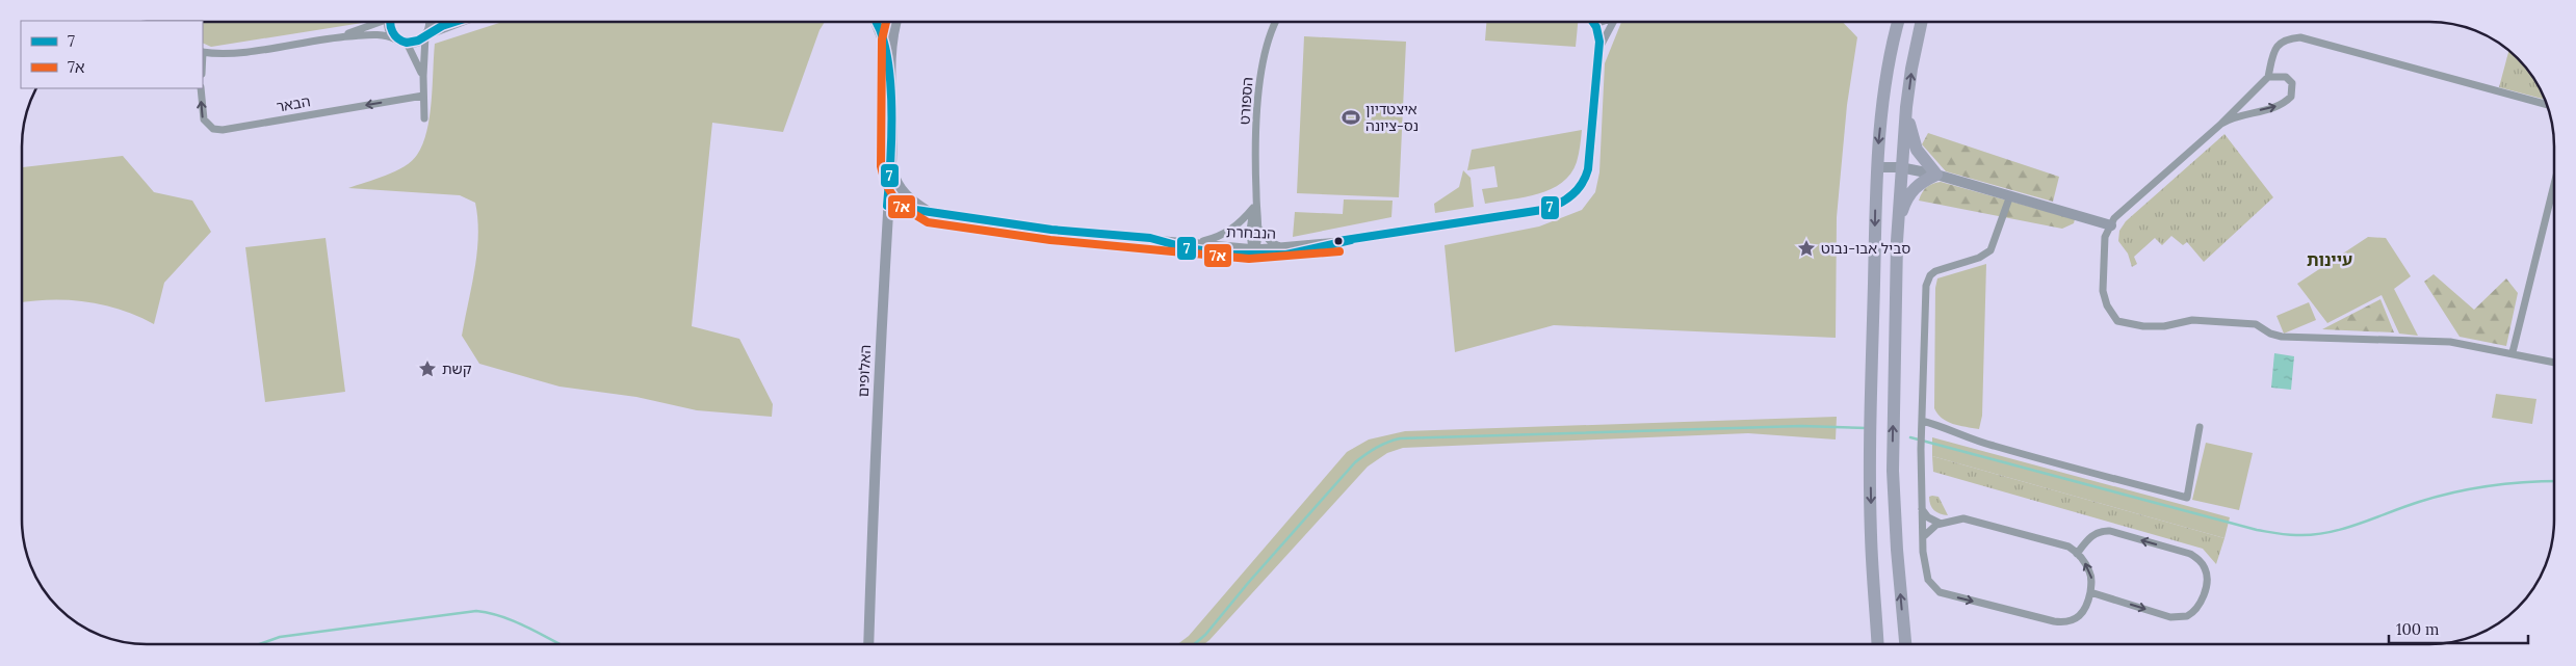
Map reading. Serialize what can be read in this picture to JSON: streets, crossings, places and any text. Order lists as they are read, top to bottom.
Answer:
{
  "streets": {
    "street": [
      "הספורט",
      "הבאר",
      "הנבחרת",
      "האלופים"
    ]
  },
  "crossings": [
    ["הספורט", "הנבחרת"],
    ["הנבחרת", "האלופים"]
  ],
  "one_way": ["הבאר"],
  "districts": ["עיינות"],
  "places": {
    "sports": ["איצטדיון נס-ציונה"],
    "place": ["סביל אבו-נבוט", "קשת"]
  },
  "lines": ["transit line 7", "transit line 7א"],
  "legend": ["7", "7א"],
  "scale_bar": "100 m"
}
